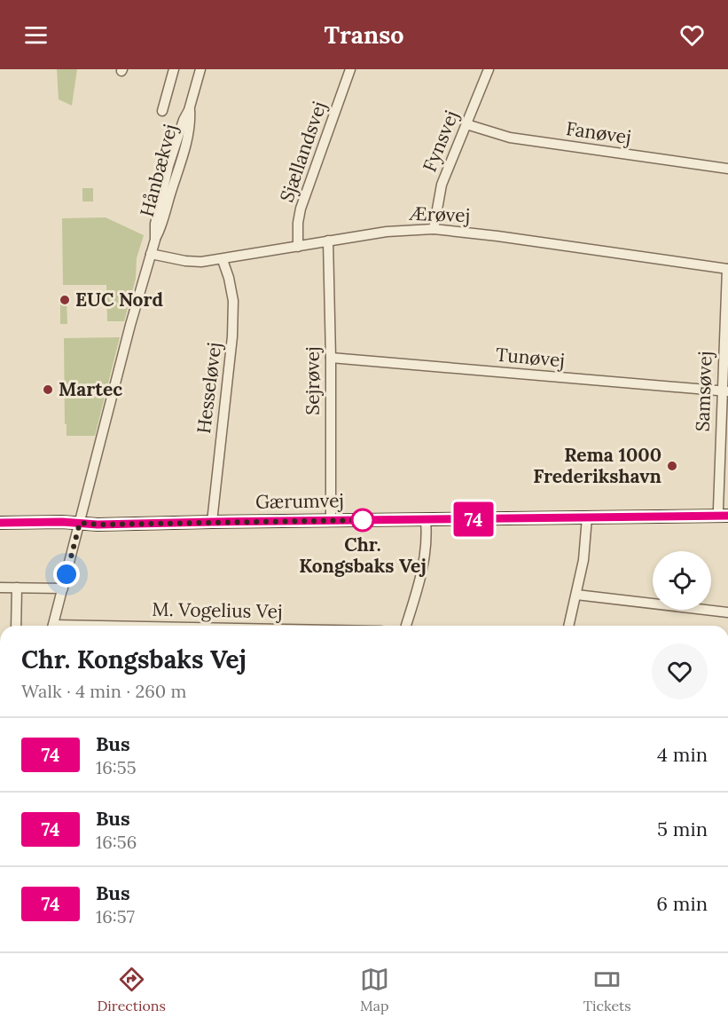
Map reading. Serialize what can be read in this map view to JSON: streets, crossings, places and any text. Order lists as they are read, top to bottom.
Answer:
{
  "streets": {
    "main road": ["Gærumvej"],
    "street": [
      "Fanøvej",
      "Fynsvej",
      "Sjællandsvej",
      "Hånbækvej",
      "Ærøvej",
      "Tunøvej",
      "Sejrøvej",
      "Hesseløvej",
      "Samsøvej"
    ]
  },
  "crossings": [
    ["Fanøvej", "Fynsvej"],
    ["Fynsvej", "Ærøvej"],
    ["Sjællandsvej", "Ærøvej"],
    ["Hånbækvej", "Ærøvej"],
    ["Hånbækvej", "Gærumvej"],
    ["Ærøvej", "Sejrøvej"],
    ["Ærøvej", "Hesseløvej"],
    ["Ærøvej", "Samsøvej"],
    ["Tunøvej", "Sejrøvej"],
    ["Tunøvej", "Samsøvej"],
    ["Sejrøvej", "Gærumvej"],
    ["Hesseløvej", "Gærumvej"],
    ["Samsøvej", "Gærumvej"]
  ],
  "places": [
    "EUC Nord",
    "Martec",
    "Rema 1000 Frederikshavn",
    "Chr. Kongsbaks Vej"
  ],
  "lines": ["bus line 74"],
  "page": {
    "header": "Transo",
    "on_map": "74",
    "heading": ["Chr. Kongsbaks Vej", "Walk · 4 min · 260 m"],
    "list": [
      {
        "mark": "74",
        "name": "Bus",
        "note": "16:55",
        "value": "4 min"
      },
      {
        "mark": "74",
        "name": "Bus",
        "note": "16:56",
        "value": "5 min"
      },
      {
        "mark": "74",
        "name": "Bus",
        "note": "16:57",
        "value": "6 min"
      }
    ],
    "tabs": ["Directions", "Map", "Tickets"]
  }
}
